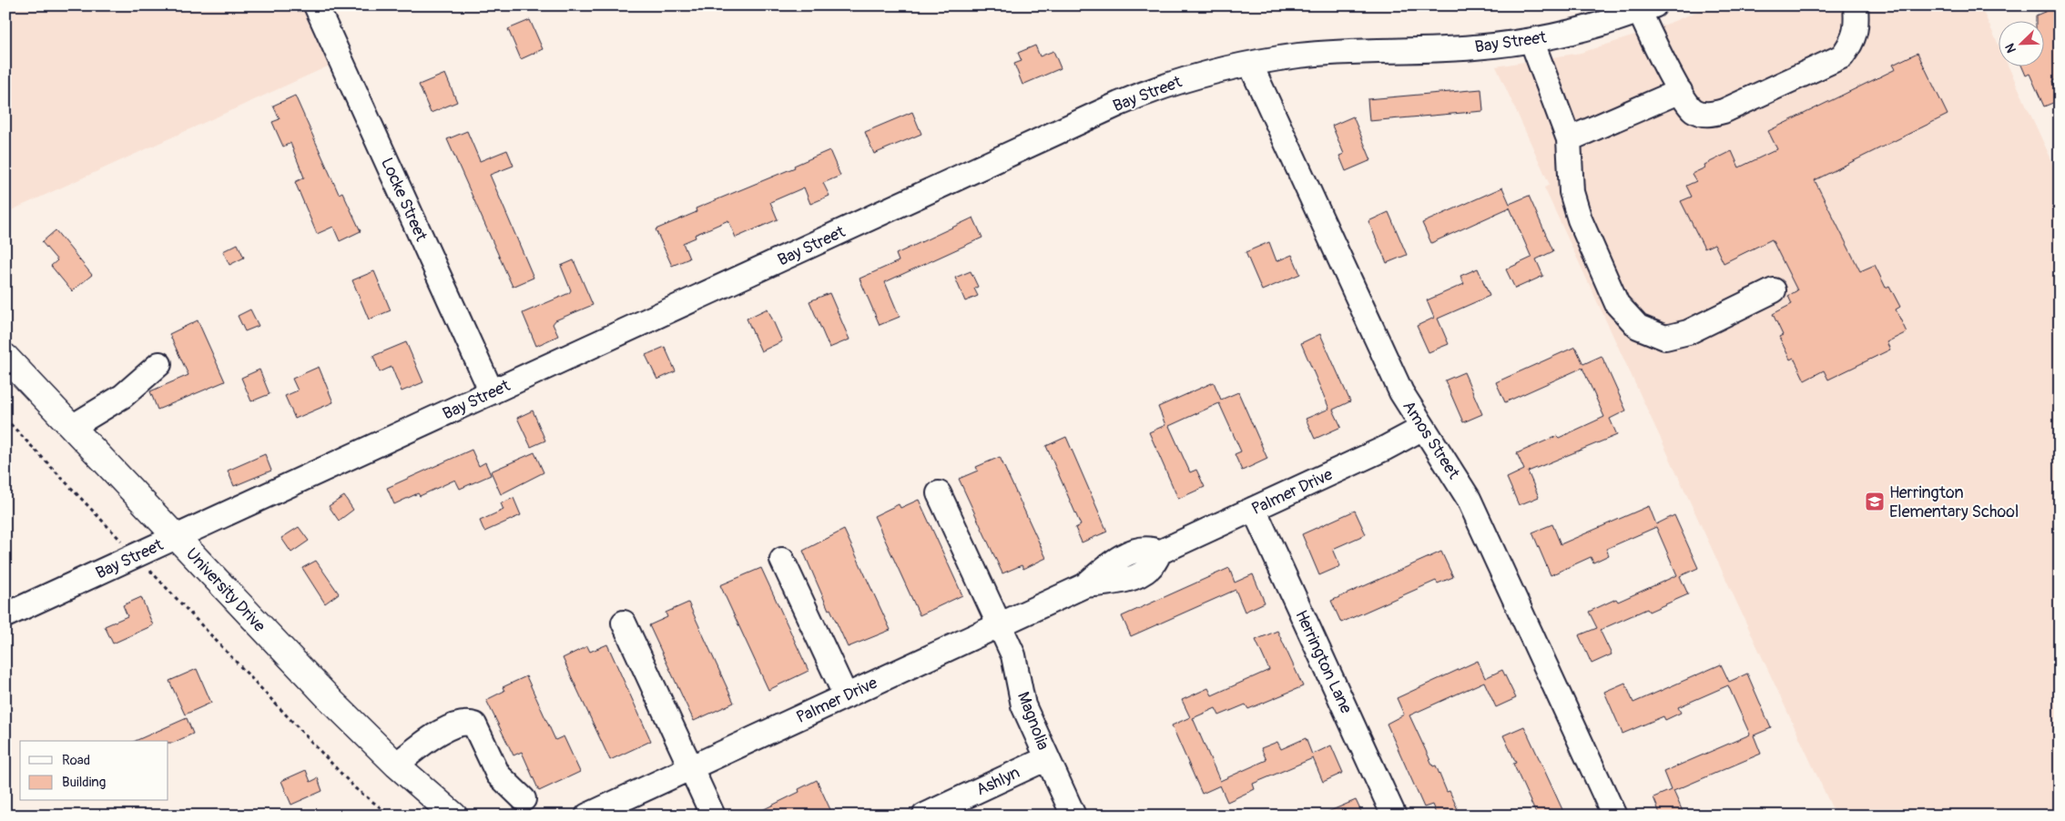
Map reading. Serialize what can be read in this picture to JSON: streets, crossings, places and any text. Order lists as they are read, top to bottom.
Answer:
{
  "streets": {
    "main road": ["University Drive"],
    "street": [
      "Bay Street",
      "Locke Street",
      "Amos Street",
      "Palmer Drive",
      "Herrington Lane",
      "Magnolia",
      "Ashlyn"
    ]
  },
  "crossings": [
    ["Bay Street", "Locke Street"],
    ["Bay Street", "Amos Street"],
    ["Bay Street", "University Drive"],
    ["Amos Street", "Palmer Drive"],
    ["Palmer Drive", "Herrington Lane"],
    ["Palmer Drive", "Magnolia"],
    ["Magnolia", "Ashlyn"]
  ],
  "places": {
    "school or university": ["Herrington Elementary School"]
  },
  "legend": ["Road", "Building"],
  "north": "bottom left"
}
